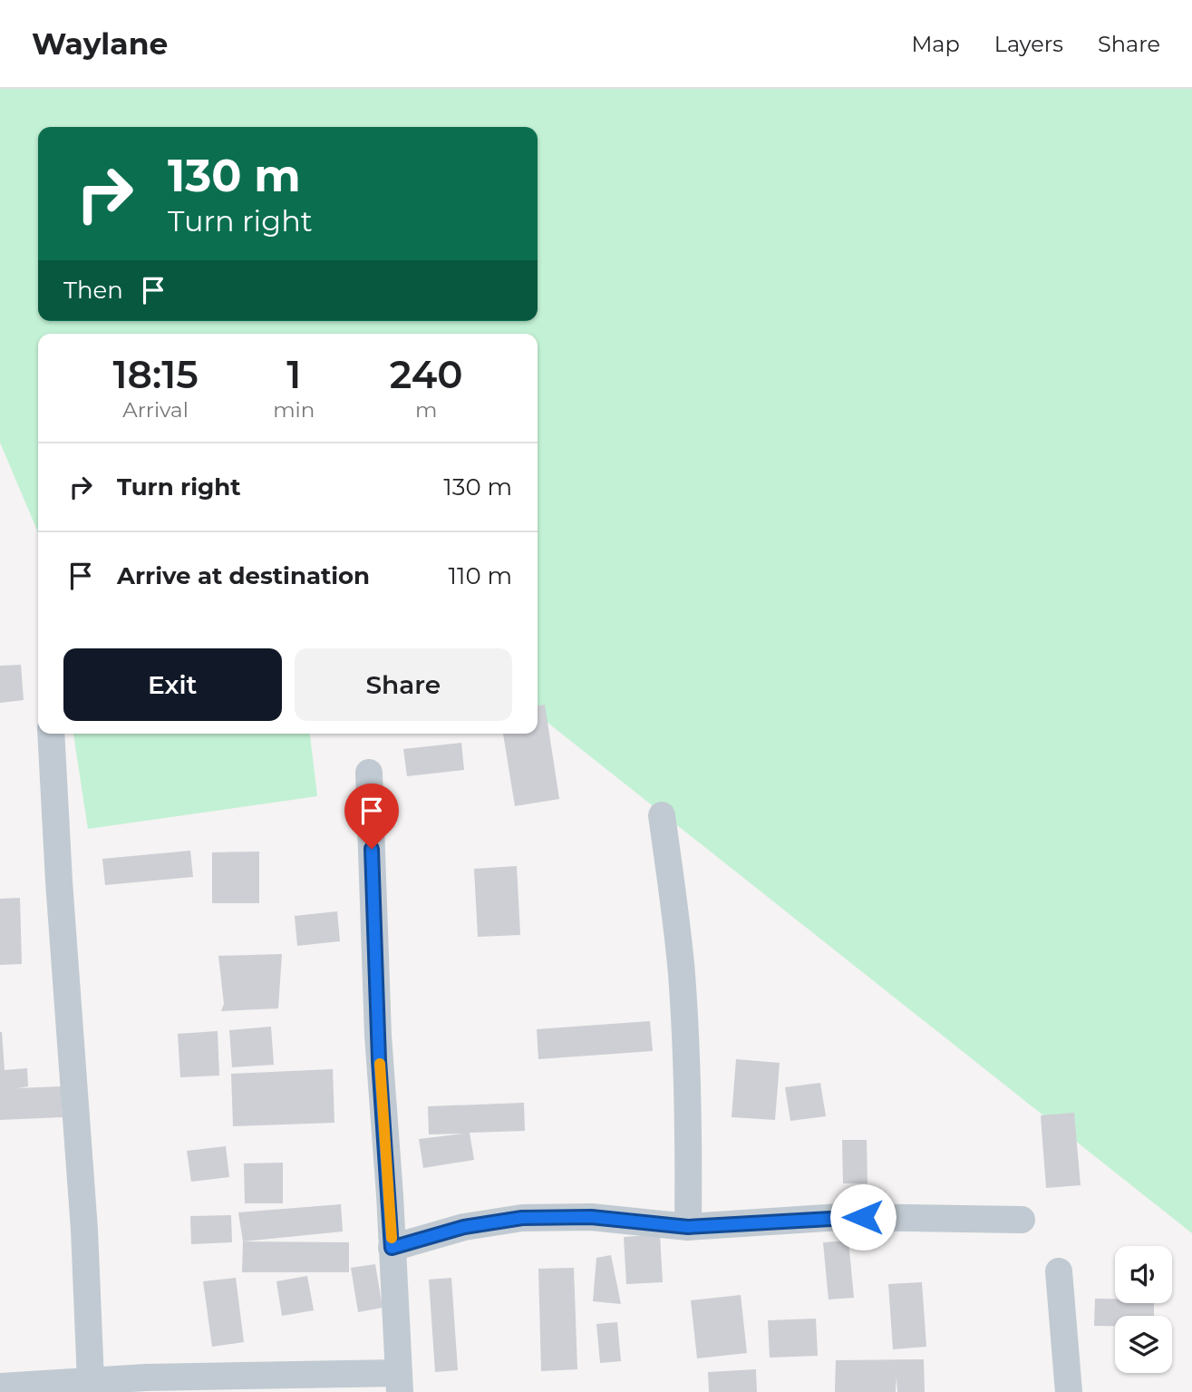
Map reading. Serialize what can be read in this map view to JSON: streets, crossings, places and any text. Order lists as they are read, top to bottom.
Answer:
{
  "page": {
    "header": "Waylane",
    "nav": ["Map", "Layers", "Share"],
    "turn": ["130 m", "Turn right"],
    "then": "Then",
    "eta": [
      "18:15",
      "Arrival",
      "1",
      "min",
      "240",
      "m"
    ],
    "list": [
      {
        "name": "Turn right",
        "value": "130 m"
      },
      {
        "name": "Arrive at destination",
        "value": "110 m"
      }
    ],
    "buttons": ["Exit", "Share"]
  }
}
